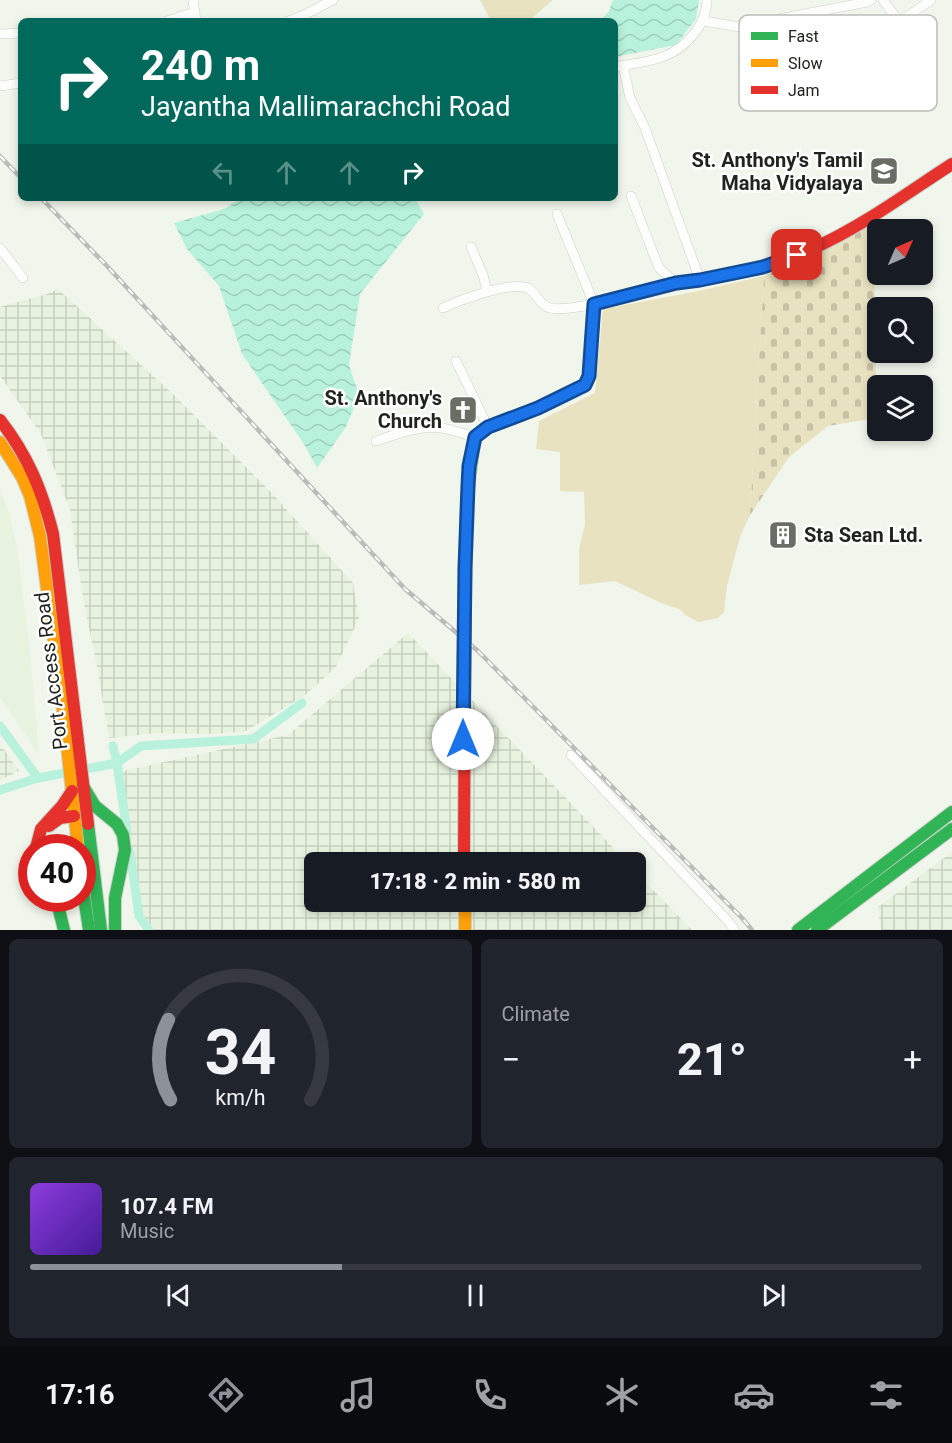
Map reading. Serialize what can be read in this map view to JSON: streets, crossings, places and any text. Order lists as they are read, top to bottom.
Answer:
{
  "streets": {
    "main road": ["Port Access Road"]
  },
  "places": {
    "school or university": ["St. Anthony's Tamil Maha Vidyalaya"],
    "church": ["St. Anthony's Church"],
    "building": ["Sta Sean Ltd."]
  },
  "legend": ["Fast", "Slow", "Jam"],
  "north": "top right",
  "page": {
    "turn": ["240 m", "Jayantha Mallimarachchi Road"],
    "limit": "40",
    "trip": "17:18 · 2 min · 580 m",
    "tile": "Climate",
    "heat": ["−", "21°", "+"],
    "song": ["107.4 FM", "Music"],
    "tabs": "17:16",
    "gauge": ["34", "km/h"]
  }
}
